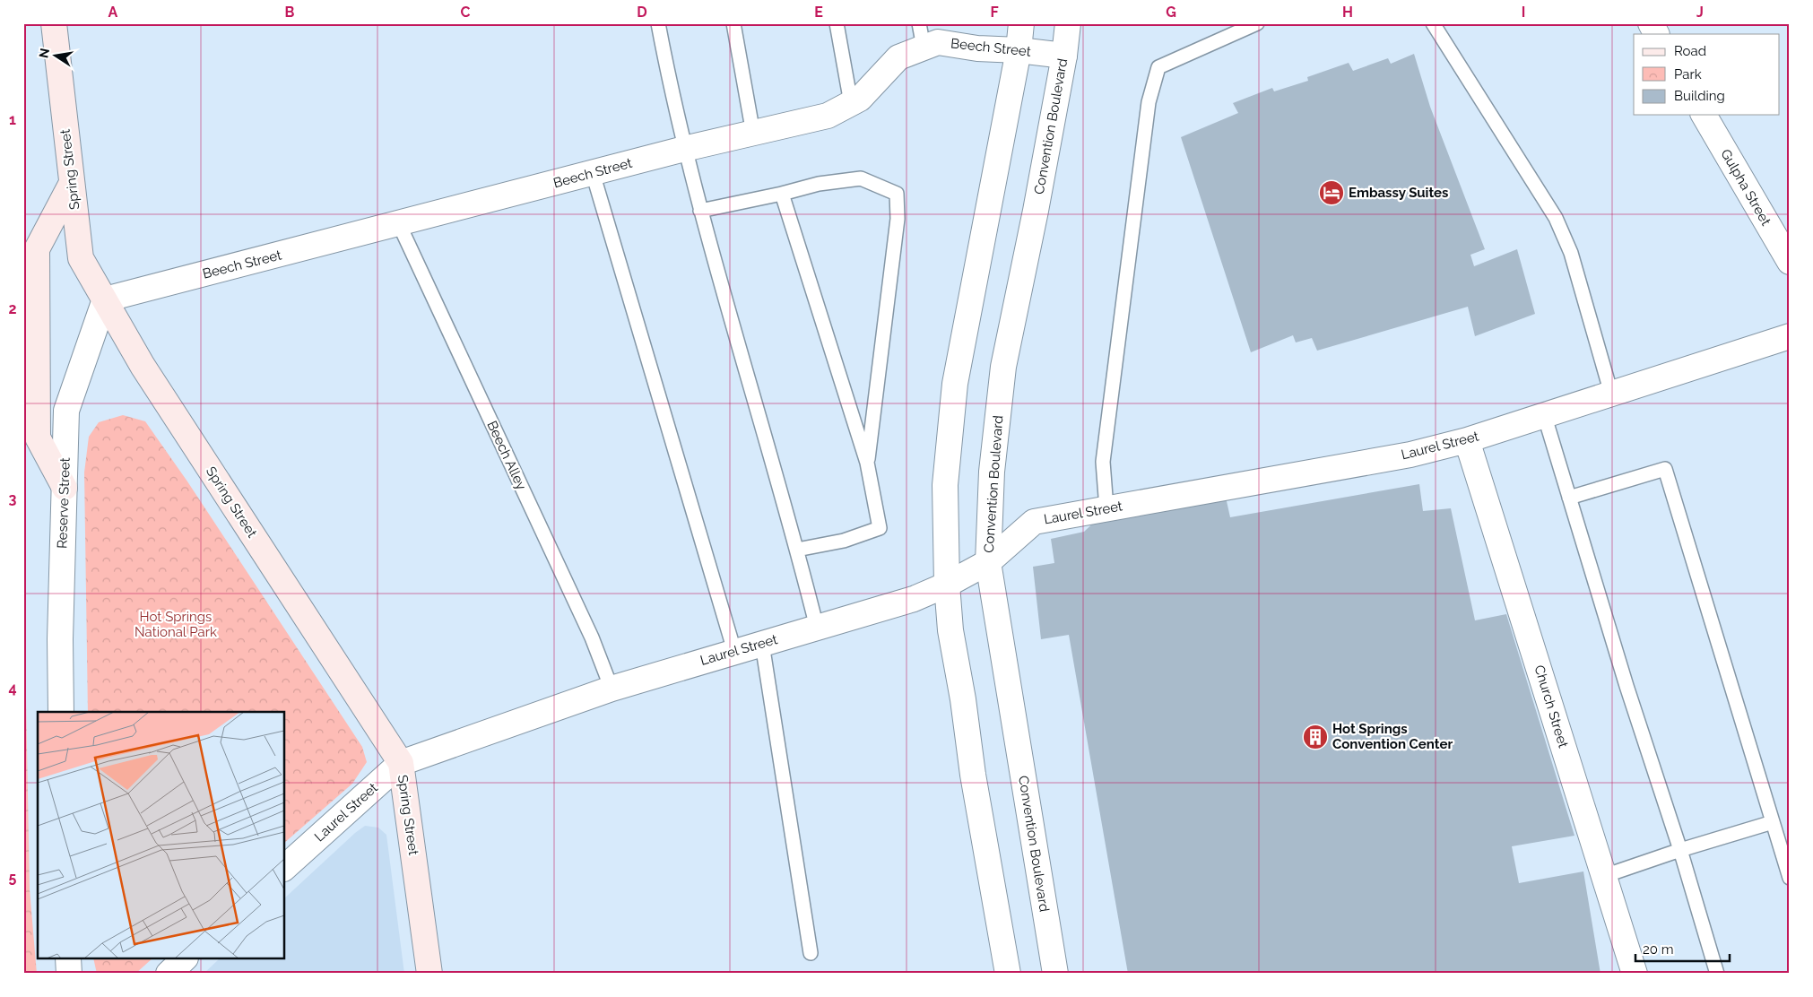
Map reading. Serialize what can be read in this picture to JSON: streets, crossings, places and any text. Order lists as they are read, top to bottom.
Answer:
{
  "streets": {
    "main road": ["Spring Street"],
    "street": [
      "Beech Street",
      "Convention Boulevard",
      "Gulpha Street",
      "Laurel Street",
      "Reserve Street",
      "Church Street"
    ],
    "lane": ["Beech Alley"]
  },
  "crossings": [
    ["Beech Street", "Convention Boulevard"],
    ["Beech Street", "Spring Street"],
    ["Beech Street", "Beech Alley"],
    ["Beech Street", "Reserve Street"],
    ["Convention Boulevard", "Laurel Street"],
    ["Spring Street", "Laurel Street"],
    ["Spring Street", "Reserve Street"],
    ["Laurel Street", "Beech Alley"],
    ["Laurel Street", "Church Street"]
  ],
  "parks": ["Hot Springs National Park"],
  "places": {
    "hotel": ["Embassy Suites"],
    "building": ["Hot Springs Convention Center"]
  },
  "legend": ["Road", "Park", "Building"],
  "scale_bar": "20 m",
  "north": "left",
  "grid": {
    "columns": [
      "A",
      "B",
      "C",
      "D",
      "E",
      "F",
      "G",
      "H",
      "I",
      "J"
    ],
    "rows": [
      "1",
      "2",
      "3",
      "4",
      "5"
    ]
  }
}
